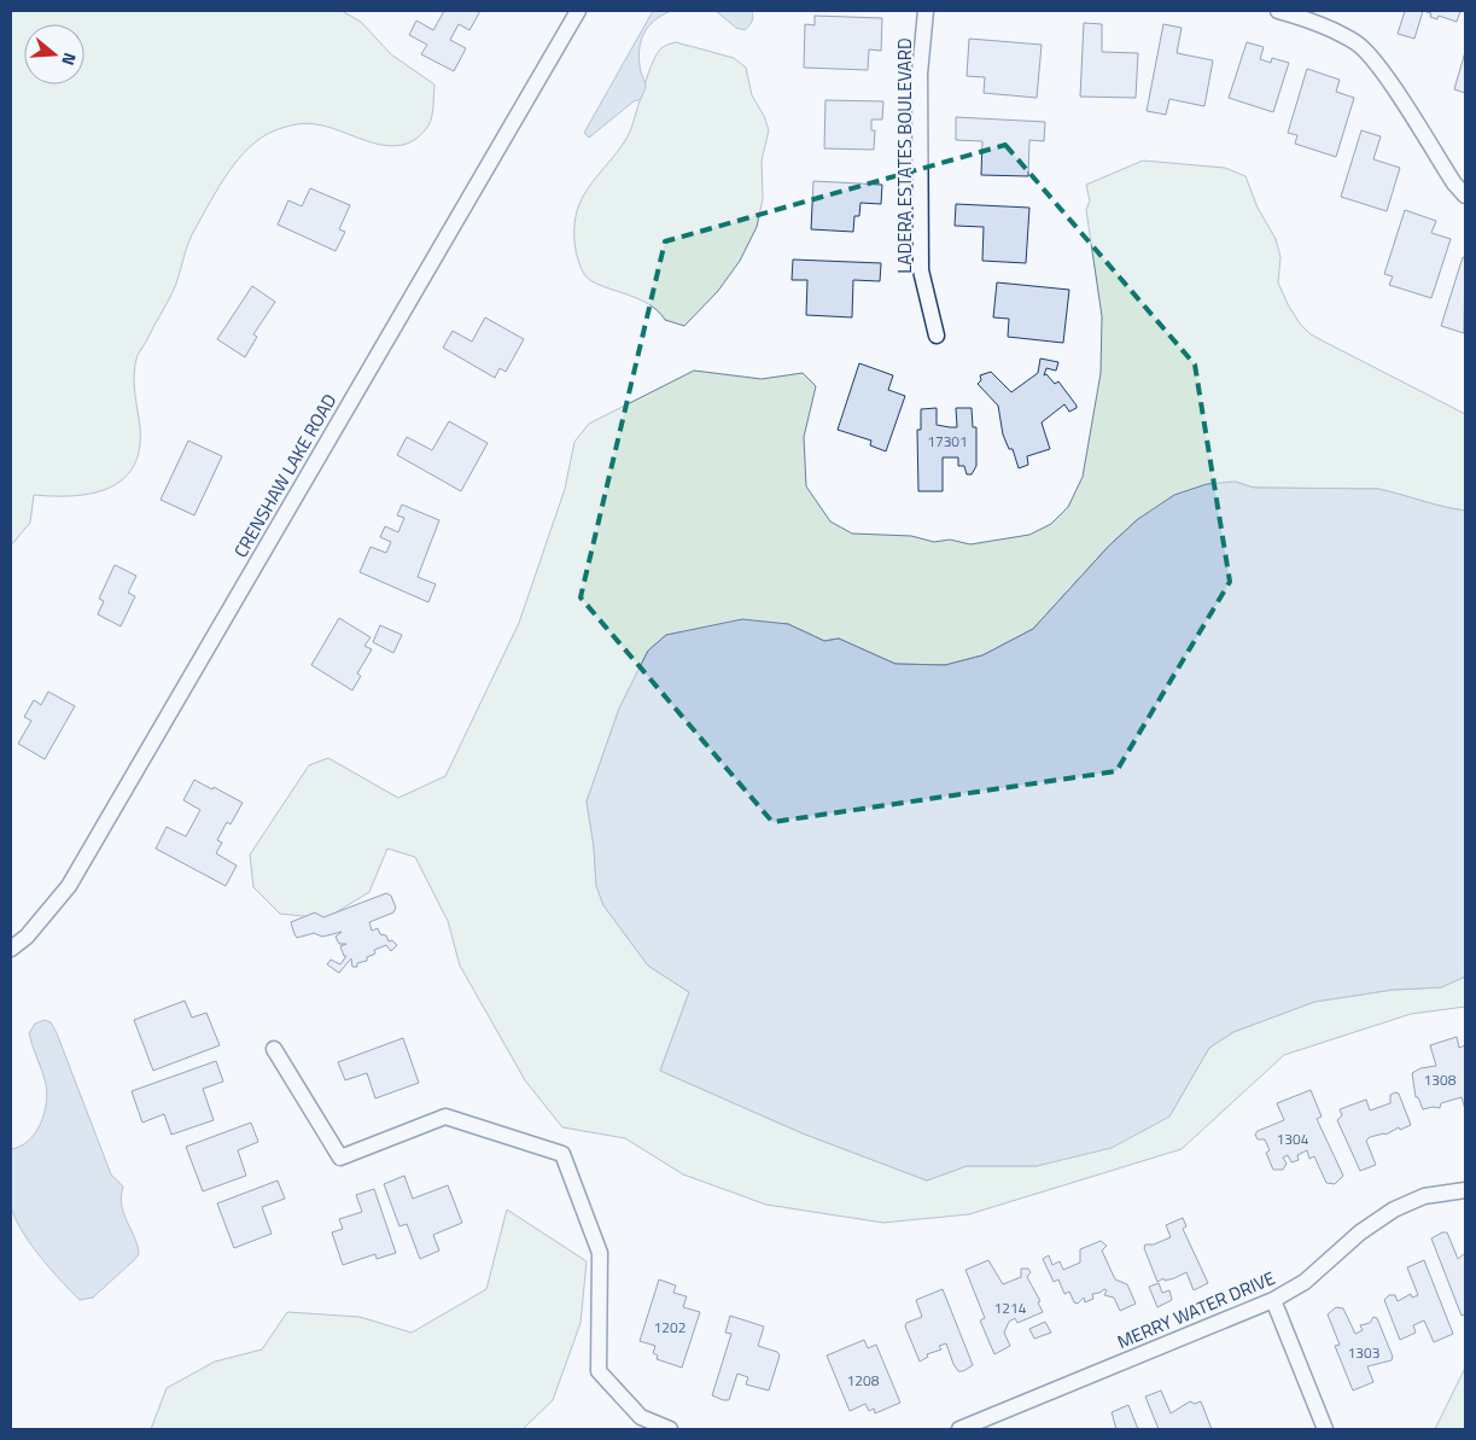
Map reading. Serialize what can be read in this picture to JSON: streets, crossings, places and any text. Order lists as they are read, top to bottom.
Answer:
{
  "streets": {
    "street": ["LADERA ESTATES BOULEVARD", "CRENSHAW LAKE ROAD", "MERRY WATER DRIVE"]
  },
  "house_numbers": [
    "17301",
    "1308",
    "1304",
    "1214",
    "1202",
    "1303",
    "1208"
  ],
  "north": "right"
}
